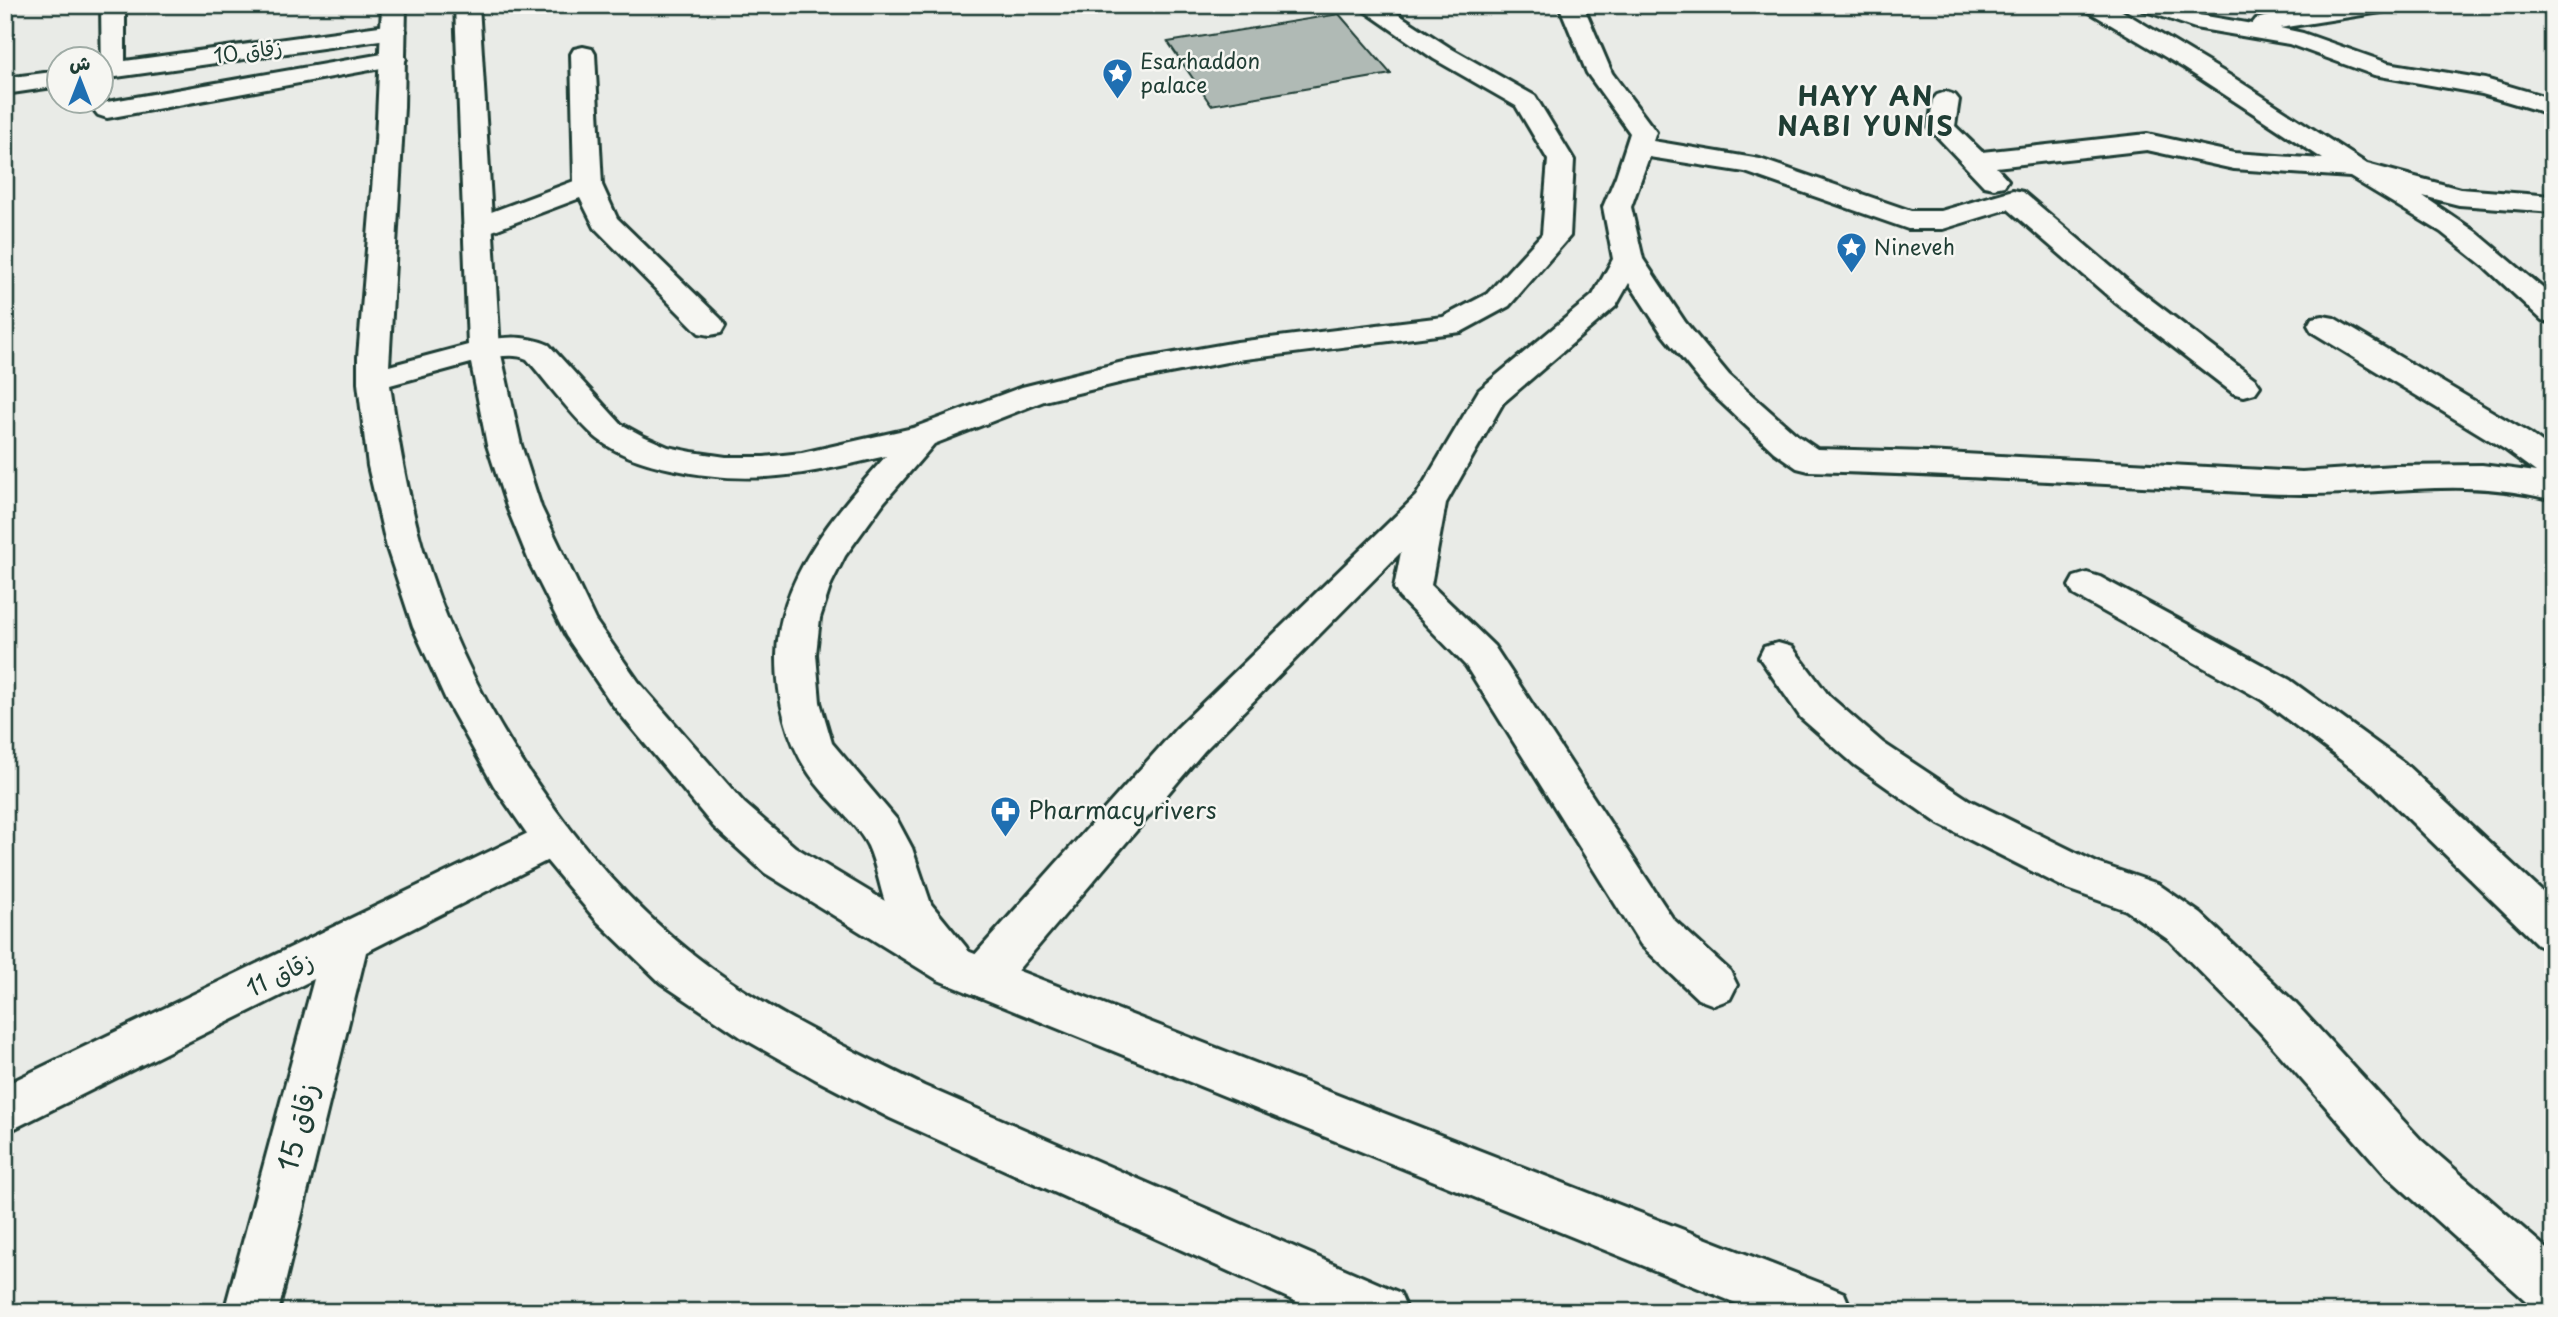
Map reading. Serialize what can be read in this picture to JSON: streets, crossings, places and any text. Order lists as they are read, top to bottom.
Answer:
{
  "streets": {
    "street": ["زقاق 10", "زقاق 11", "زقاق 15"]
  },
  "crossings": [
    ["زقاق 11", "زقاق 15"]
  ],
  "districts": ["HAYY AN NABI YUNIS"],
  "places": {
    "place": ["Esarhaddon palace", "Nineveh"],
    "pharmacy": ["Pharmacy rivers"]
  },
  "north": "top"
}
